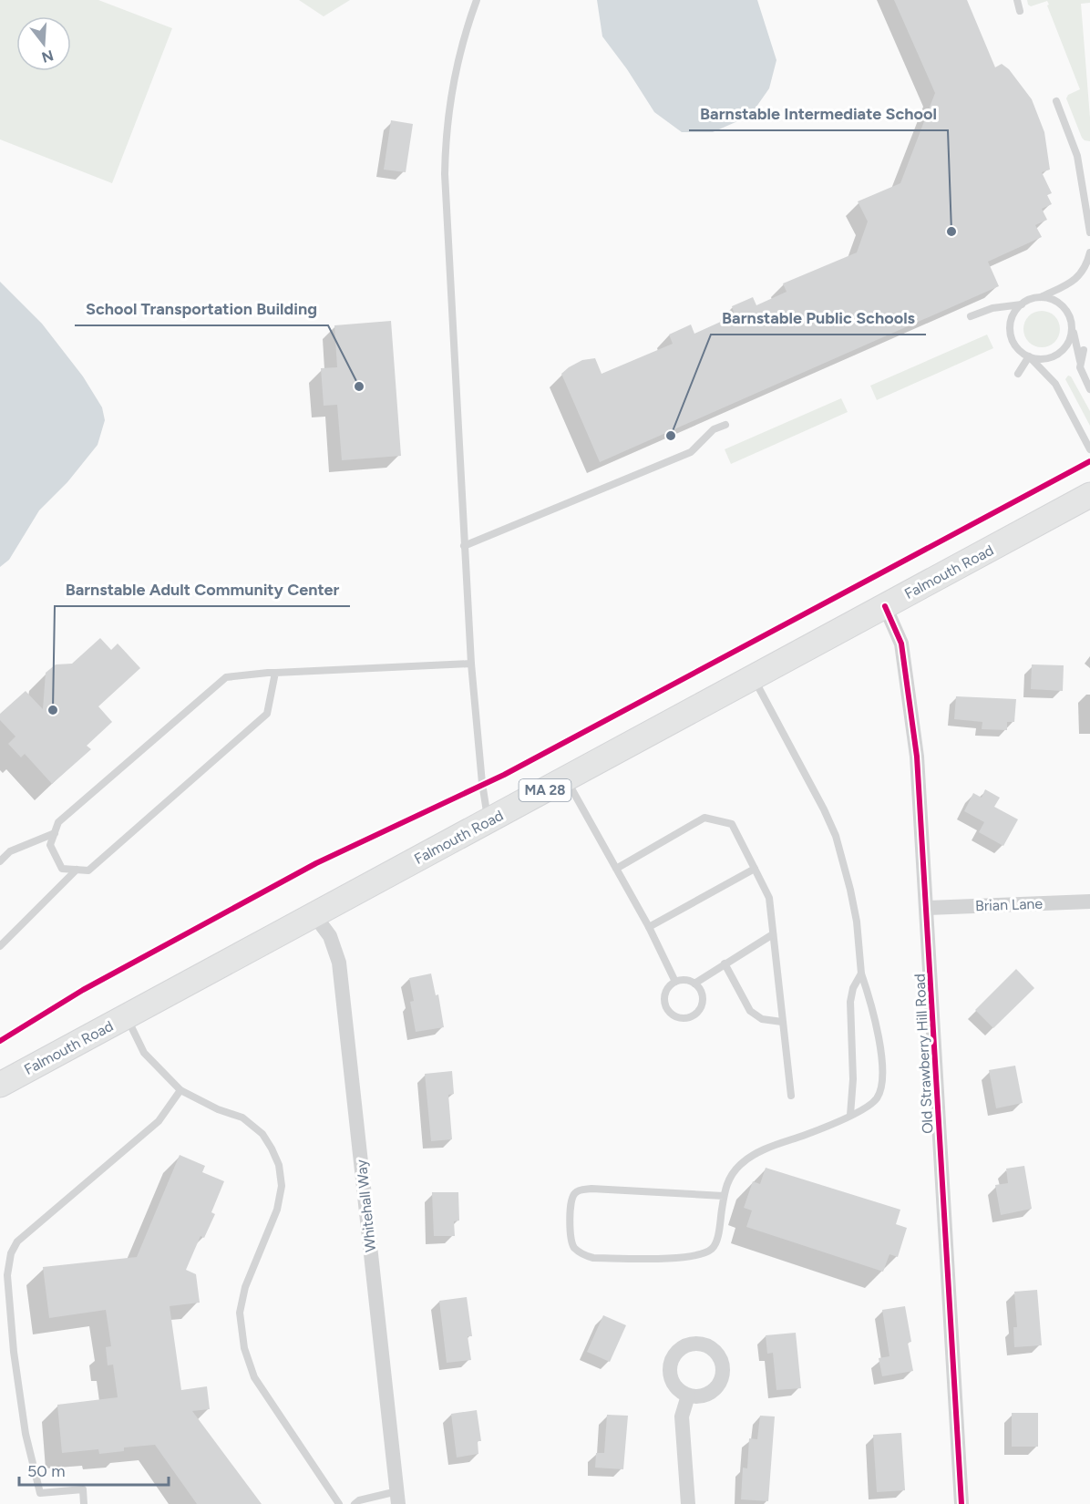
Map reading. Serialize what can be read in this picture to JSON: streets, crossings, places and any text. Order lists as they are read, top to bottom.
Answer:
{
  "streets": {
    "main road": ["Falmouth Road", "MA 28"],
    "street": ["Brian Lane", "Old Strawberry Hill Road", "Whitehall Way"]
  },
  "crossings": [
    ["Falmouth Road", "Old Strawberry Hill Road"],
    ["Falmouth Road", "Whitehall Way"],
    ["Brian Lane", "Old Strawberry Hill Road"]
  ],
  "places": [
    "Barnstable Intermediate School",
    "School Transportation Building",
    "Barnstable Public Schools",
    "Barnstable Adult Community Center"
  ],
  "scale_bar": "50 m",
  "north": "bottom"
}
